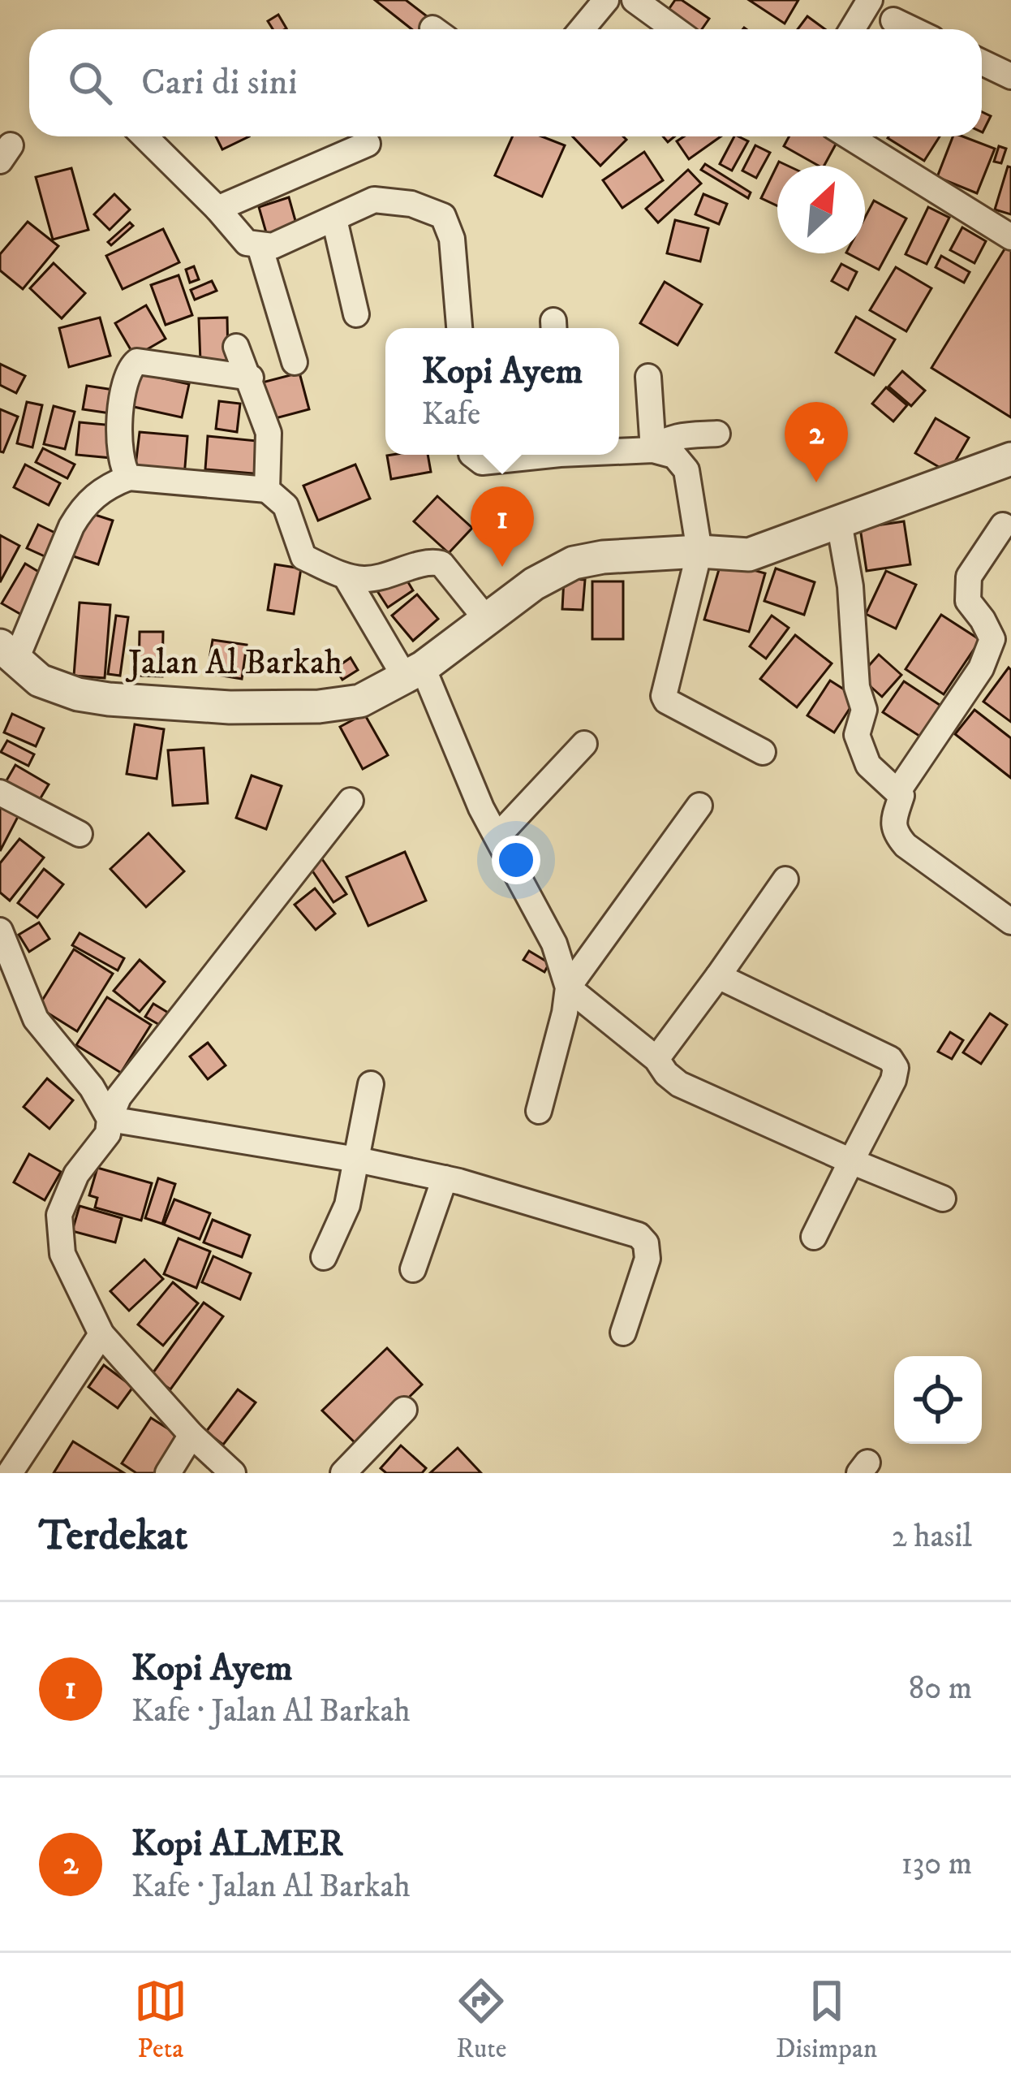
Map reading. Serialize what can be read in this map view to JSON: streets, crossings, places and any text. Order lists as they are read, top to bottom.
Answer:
{
  "streets": {
    "street": ["Jalan Al Barkah"]
  },
  "north": "top right",
  "page": {
    "search": "Cari di sini",
    "popup": ["Kopi Ayem", "Kafe"],
    "pins": ["2", "1"],
    "heading": ["Terdekat", "2 hasil"],
    "list": [
      {
        "mark": "1",
        "name": "Kopi Ayem",
        "note": "Kafe · Jalan Al Barkah",
        "value": "80 m"
      },
      {
        "mark": "2",
        "name": "Kopi ALMER",
        "note": "Kafe · Jalan Al Barkah",
        "value": "130 m"
      }
    ],
    "nav": ["Peta", "Rute", "Disimpan"]
  }
}
